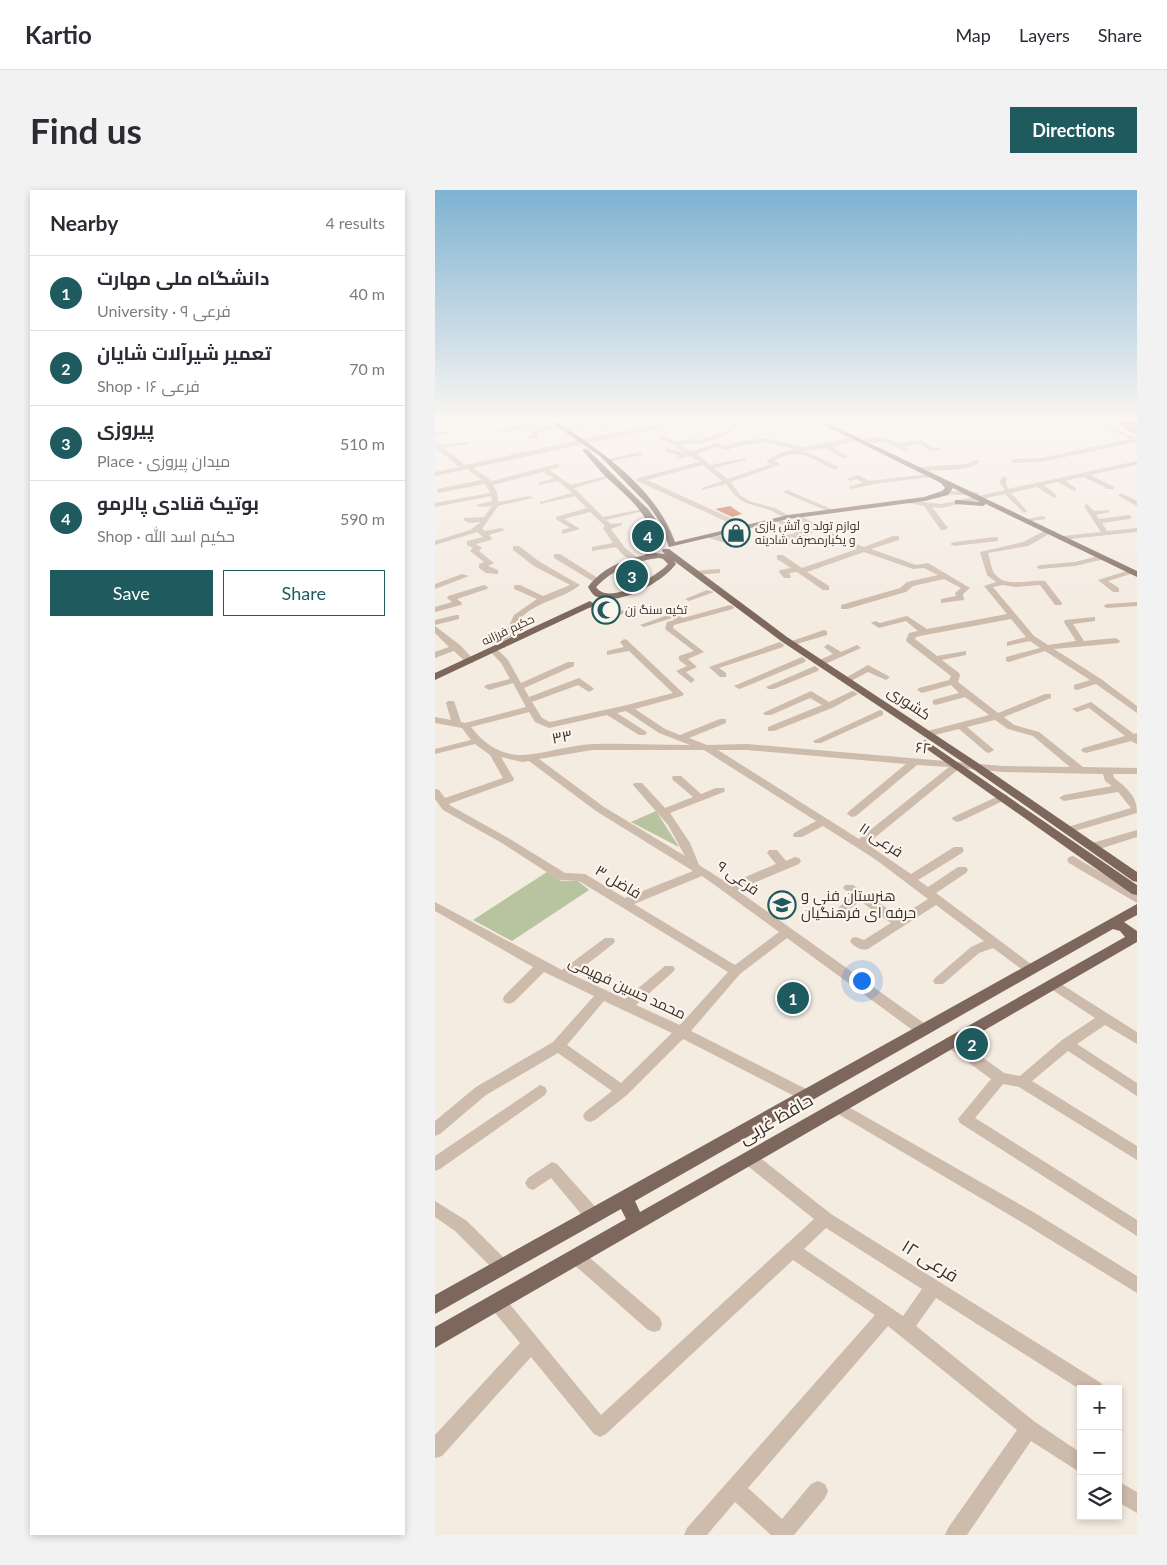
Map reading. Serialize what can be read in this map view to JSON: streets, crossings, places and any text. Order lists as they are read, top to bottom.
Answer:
{
  "streets": {
    "main road": ["حکیم فرزانه", "کشوری", "حافظ غربی"],
    "street": [
      "۳۳",
      "۶۲",
      "فرعی ۱۱",
      "فرعی ۹",
      "فاضل ۳",
      "محمد حسین فهیمی",
      "فرعی ۱۲"
    ]
  },
  "crossings": [
    ["حکیم فرزانه", "کشوری"],
    ["کشوری", "۶۲"],
    ["۳۳", "۶۲"],
    ["۳۳", "فرعی ۱۱"],
    ["۳۳", "فرعی ۹"],
    ["۶۲", "فرعی ۱۱"],
    ["فرعی ۱۱", "حافظ غربی"],
    ["فرعی ۹", "حافظ غربی"],
    ["محمد حسین فهیمی", "حافظ غربی"],
    ["حافظ غربی", "فرعی ۱۲"]
  ],
  "places": {
    "shop": ["لوازم تولد و آتش بازی و یکبارمصرف شادینه"],
    "mosque": ["تکیه سنگ زن"],
    "school or university": ["هنرستان فنی و حرفه ای فرهنگیان"]
  },
  "page": {
    "header": "Kartio",
    "nav": ["Map", "Layers", "Share"],
    "buttons": [
      "Directions",
      ["Save", "Share"]
    ],
    "title": "Find us",
    "heading": ["Nearby", "4 results"],
    "list": [
      {
        "mark": "1",
        "name": "دانشگاه ملی مهارت",
        "note": "University · فرعی ۹",
        "value": "40 m"
      },
      {
        "mark": "2",
        "name": "تعمیر شیرآلات شایان",
        "note": "Shop · فرعی ۱۶",
        "value": "70 m"
      },
      {
        "mark": "3",
        "name": "پیروزی",
        "note": "Place · میدان پیروزی",
        "value": "510 m"
      },
      {
        "mark": "4",
        "name": "بوتیک قنادی پالرمو",
        "note": "Shop · حکیم اسد الله",
        "value": "590 m"
      }
    ],
    "pins": [
      "4",
      "3",
      "1",
      "2"
    ],
    "map_buttons": ["+", "−"]
  }
}
